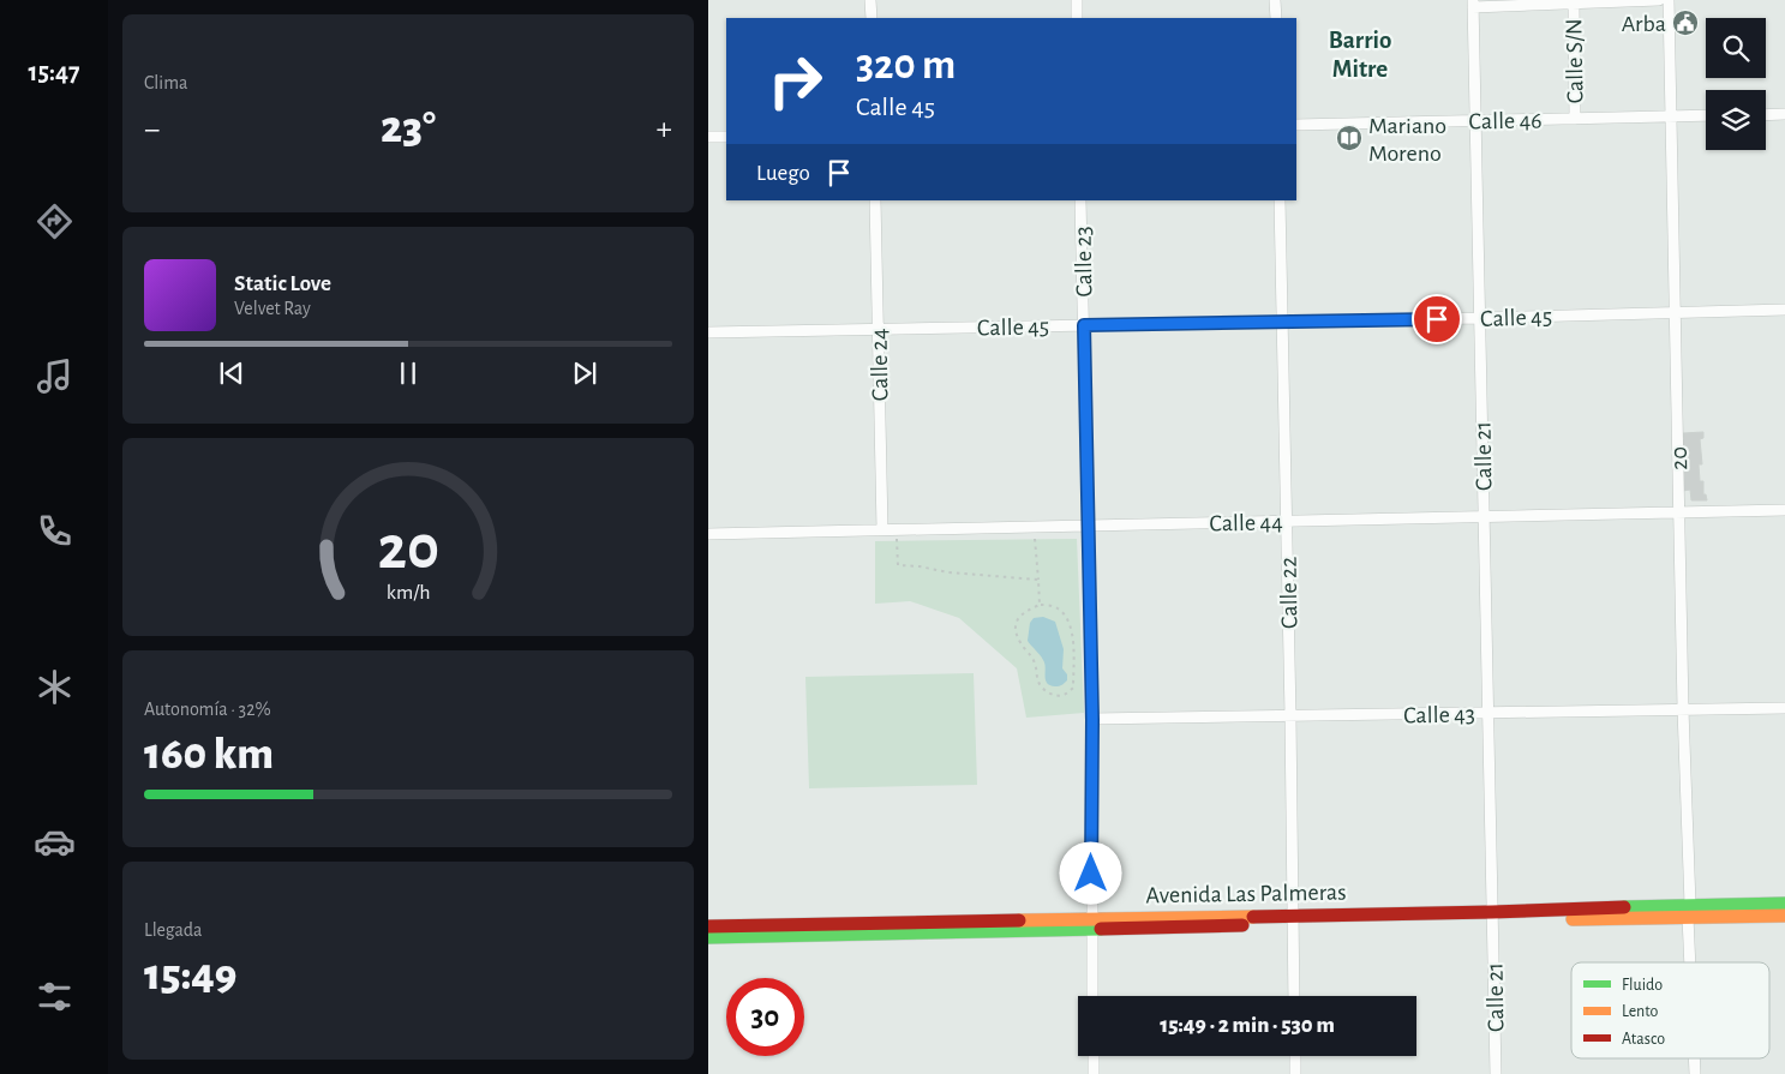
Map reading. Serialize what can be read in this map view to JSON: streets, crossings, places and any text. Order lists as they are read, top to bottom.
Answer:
{
  "streets": {
    "main road": ["Avenida Las Palmeras"],
    "street": [
      "Calle S/N",
      "Calle 46",
      "Calle 23",
      "Calle 45",
      "Calle 24",
      "Calle 21",
      "20",
      "Calle 44",
      "Calle 22",
      "Calle 43"
    ]
  },
  "crossings": [
    ["Calle S/N", "Calle 46"],
    ["Calle 46", "Calle 21"],
    ["Calle 46", "20"],
    ["Calle 23", "Calle 45"],
    ["Calle 23", "Calle 44"],
    ["Calle 23", "Calle 43"],
    ["Calle 23", "Avenida Las Palmeras"],
    ["Calle 45", "Calle 24"],
    ["Calle 45", "Calle 21"],
    ["Calle 45", "20"],
    ["Calle 45", "Calle 22"],
    ["Calle 24", "Calle 44"],
    ["Calle 21", "Calle 44"],
    ["Calle 21", "Calle 43"],
    ["Calle 21", "Avenida Las Palmeras"],
    ["20", "Calle 44"],
    ["20", "Calle 43"],
    ["20", "Avenida Las Palmeras"],
    ["Calle 44", "Calle 22"],
    ["Calle 22", "Calle 43"],
    ["Calle 22", "Avenida Las Palmeras"]
  ],
  "districts": ["Barrio Mitre"],
  "places": {
    "public building": ["Arba"],
    "library": ["Mariano Moreno"]
  },
  "legend": ["Fluido", "Lento", "Atasco"],
  "page": {
    "tabs": "15:47",
    "tile": [
      "Clima",
      ["Autonomía · 32%", "160 km"],
      ["Llegada", "15:49"]
    ],
    "turn": ["320 m", "Calle 45"],
    "heat": ["−", "23°", "+"],
    "then": "Luego",
    "song": ["Static Love", "Velvet Ray"],
    "limit": "30",
    "trip": "15:49 · 2 min · 530 m",
    "gauge": ["20", "km/h"]
  }
}
